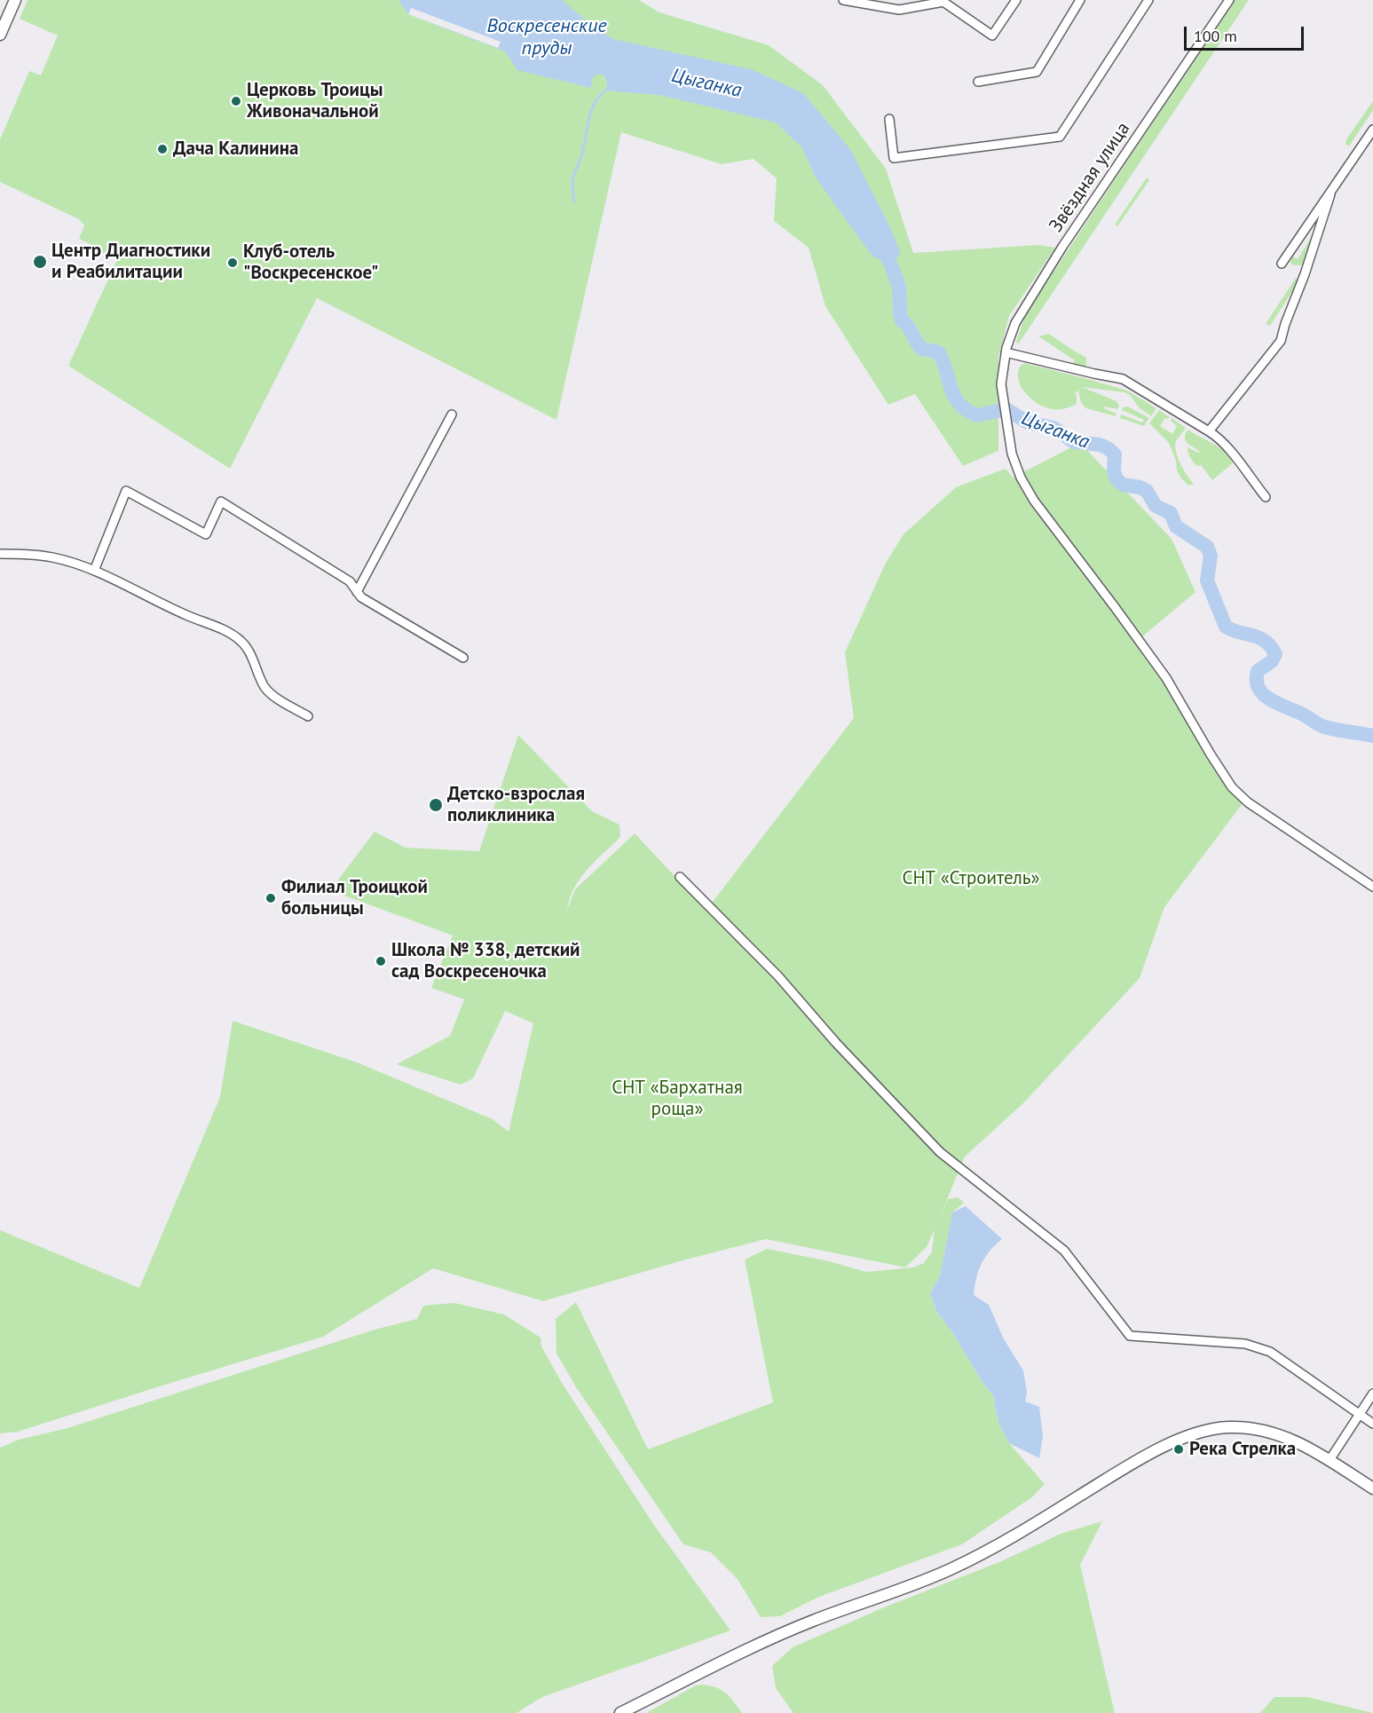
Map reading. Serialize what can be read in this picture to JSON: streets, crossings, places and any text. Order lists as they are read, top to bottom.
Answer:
{
  "streets": {
    "street": ["Звёздная улица"]
  },
  "water": ["Воскресенские пруды", "Цыганка"],
  "parks": ["СНТ «Строитель»", "СНТ «Бархатная роща»"],
  "places": [
    "Церковь Троицы Живоначальной",
    "Дача Калинина",
    "Центр Диагностики и Реабилитации",
    "Клуб-отель \"Воскресенское\"",
    "Детско-взрослая поликлиника",
    "Филиал Троицкой больницы",
    "Школа № 338, детский сад Воскресеночка",
    "Река Стрелка"
  ],
  "scale_bar": "100 m"
}
